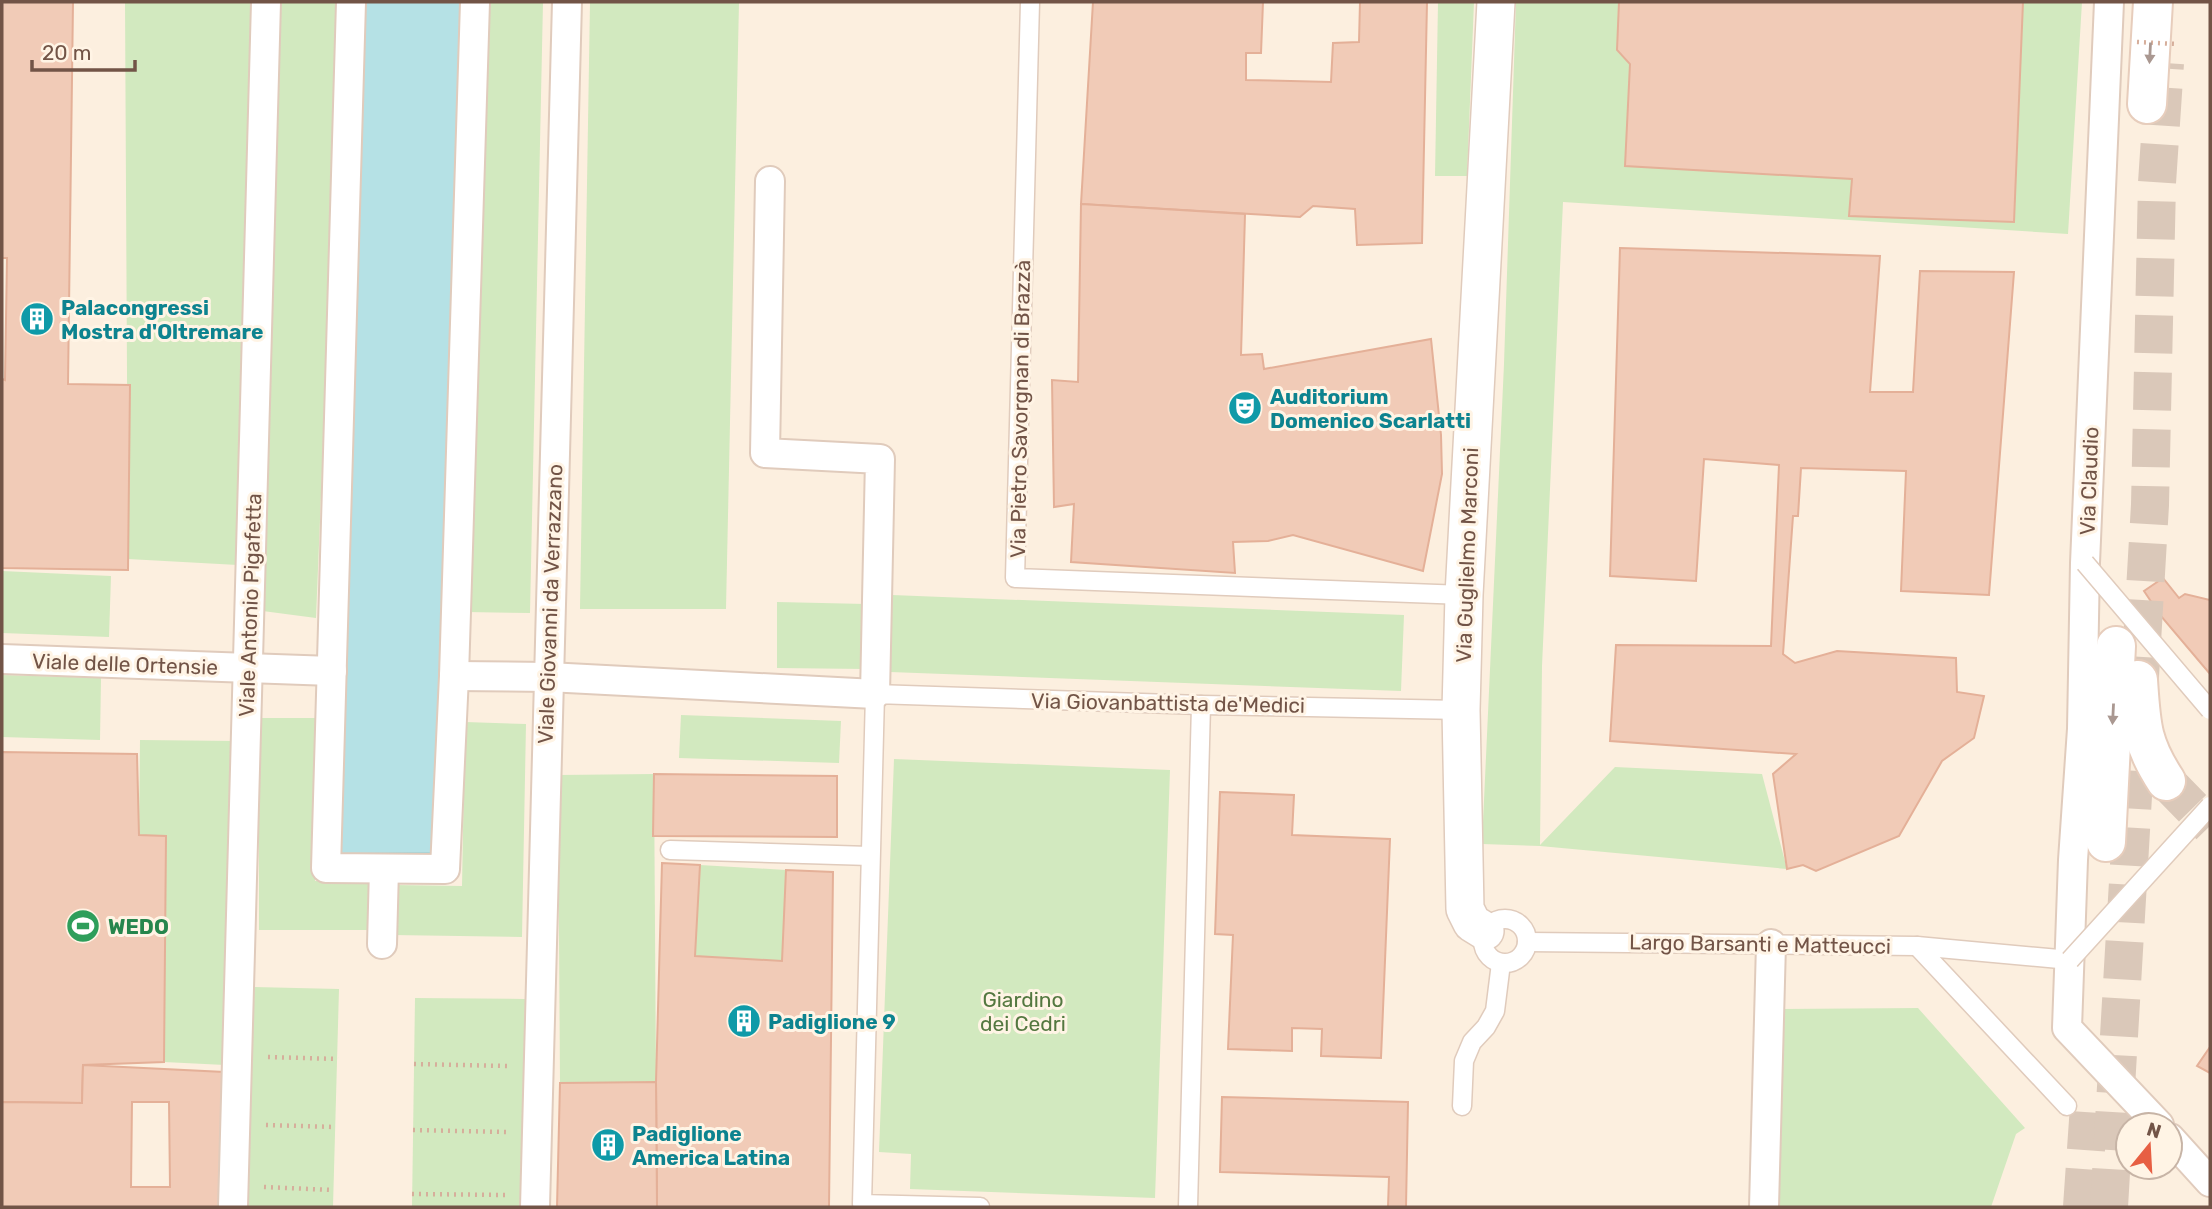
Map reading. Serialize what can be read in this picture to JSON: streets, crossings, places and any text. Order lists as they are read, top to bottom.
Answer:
{
  "streets": {
    "street": [
      "Via Claudio",
      "Via Guglielmo Marconi",
      "Viale Giovanni da Verrazzano",
      "Viale Antonio Pigafetta",
      "Viale delle Ortensie"
    ],
    "lane": ["Via Pietro Savorgnan di Brazzà", "Via Giovanbattista de'Medici", "Largo Barsanti e Matteucci"]
  },
  "crossings": [
    ["Via Pietro Savorgnan di Brazzà", "Via Guglielmo Marconi"],
    ["Via Claudio", "Largo Barsanti e Matteucci"],
    ["Via Guglielmo Marconi", "Via Giovanbattista de'Medici"],
    ["Via Guglielmo Marconi", "Largo Barsanti e Matteucci"],
    ["Viale Antonio Pigafetta", "Viale delle Ortensie"]
  ],
  "parks": ["Giardino dei Cedri"],
  "places": {
    "building": ["Palacongressi Mostra d'Oltremare", "Padiglione 9", "Padiglione America Latina"],
    "theatre": ["Auditorium Domenico Scarlatti"],
    "sports": ["WEDO"]
  },
  "scale_bar": "20 m",
  "north": "top"
}
